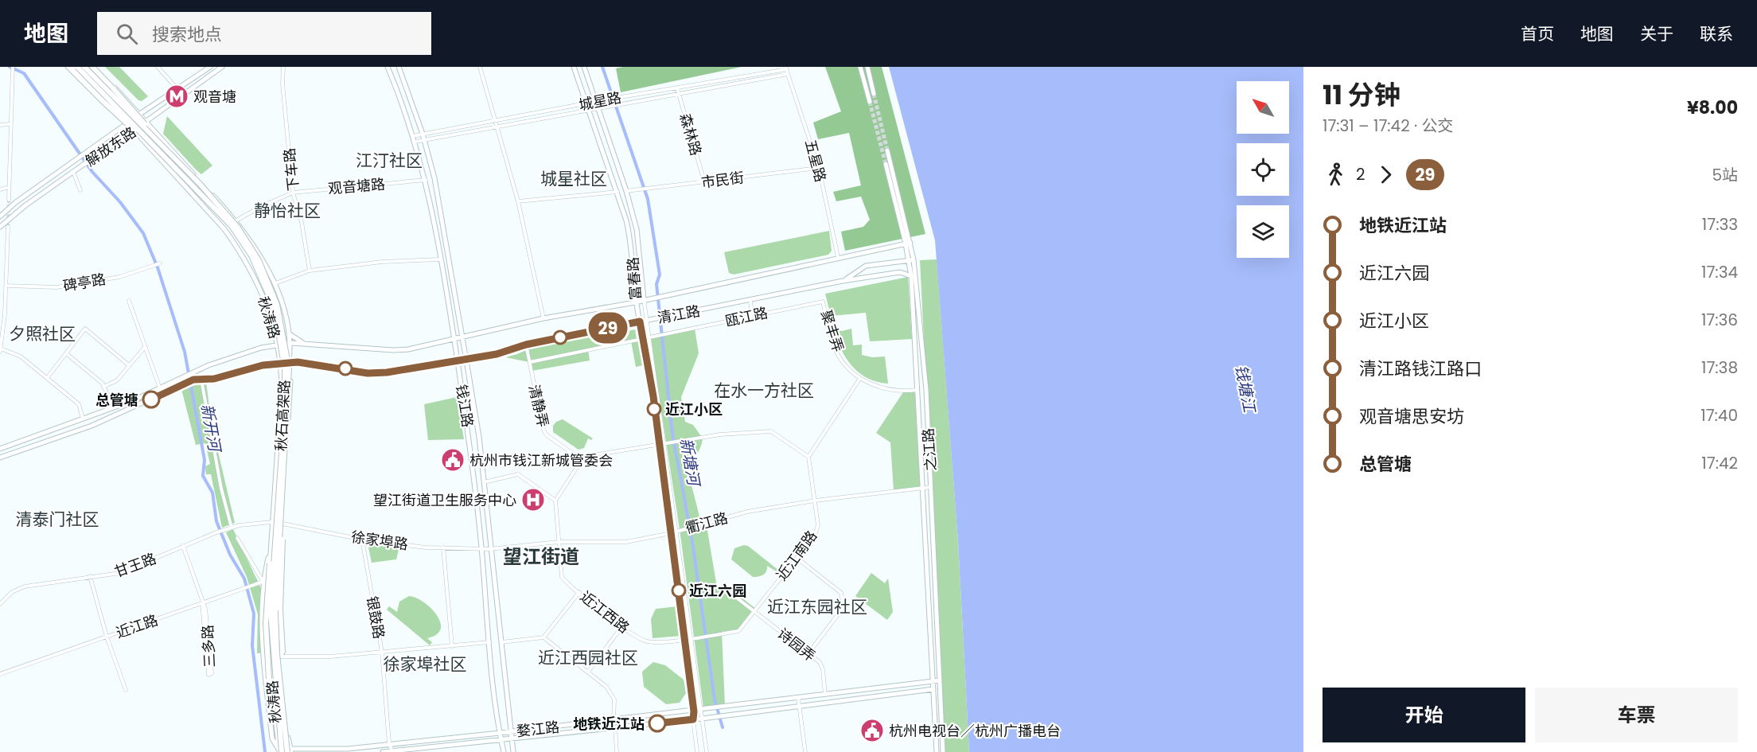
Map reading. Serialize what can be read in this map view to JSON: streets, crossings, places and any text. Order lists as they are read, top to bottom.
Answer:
{
  "streets": {
    "highway": ["秋石高架路"],
    "main road": [
      "解放东路",
      "富春路",
      "清江路",
      "秋涛路",
      "钱江路",
      "之江路",
      "婺江路"
    ],
    "street": [
      "城星路",
      "森林路",
      "五星路",
      "下车路",
      "市民街",
      "观音塘路",
      "碑亭路",
      "瓯江路",
      "聚丰弄",
      "清静弄",
      "衢江路",
      "徐家埠路",
      "近江南路",
      "甘王路",
      "近江西路",
      "银鼓路",
      "近江路",
      "诗园弄",
      "三多路"
    ]
  },
  "crossings": [
    ["城星路", "森林路"],
    ["城星路", "五星路"],
    ["城星路", "富春路"],
    ["城星路", "钱江路"],
    ["森林路", "市民街"],
    ["解放东路", "秋涛路"],
    ["五星路", "市民街"],
    ["五星路", "清江路"],
    ["下车路", "观音塘路"],
    ["市民街", "富春路"],
    ["观音塘路", "秋涛路"],
    ["观音塘路", "钱江路"],
    ["富春路", "清江路"],
    ["富春路", "瓯江路"],
    ["富春路", "衢江路"],
    ["富春路", "近江南路"],
    ["富春路", "近江西路"],
    ["富春路", "婺江路"],
    ["清江路", "秋涛路"],
    ["清江路", "钱江路"],
    ["清江路", "清静弄"],
    ["清江路", "之江路"],
    ["瓯江路", "聚丰弄"],
    ["瓯江路", "清静弄"],
    ["秋涛路", "秋石高架路"],
    ["秋涛路", "徐家埠路"],
    ["秋涛路", "甘王路"],
    ["秋涛路", "近江路"],
    ["秋涛路", "婺江路"],
    ["聚丰弄", "之江路"],
    ["钱江路", "衢江路"],
    ["钱江路", "徐家埠路"],
    ["钱江路", "婺江路"],
    ["秋石高架路", "婺江路"],
    ["之江路", "衢江路"],
    ["之江路", "婺江路"],
    ["衢江路", "徐家埠路"],
    ["衢江路", "近江南路"],
    ["衢江路", "近江西路"],
    ["徐家埠路", "银鼓路"],
    ["近江南路", "近江西路"],
    ["近江南路", "诗园弄"],
    ["甘王路", "三多路"],
    ["银鼓路", "婺江路"],
    ["近江路", "三多路"],
    ["诗园弄", "婺江路"]
  ],
  "districts": [
    "江汀社区",
    "城星社区",
    "静怡社区",
    "夕照社区",
    "在水一方社区",
    "清泰门社区",
    "望江街道",
    "近江东园社区",
    "近江西园社区",
    "徐家埠社区"
  ],
  "water": ["钱塘江", "新开河", "新塘河"],
  "places": {
    "metro station": ["观音塘"],
    "other": [
      "总管塘",
      "近江小区",
      "近江六园",
      "地铁近江站"
    ],
    "public building": ["杭州市钱江新城管委会", "杭州电视台／杭州广播电台"],
    "hospital": ["望江街道卫生服务中心"]
  },
  "lines": ["bus line 29"],
  "north": "top left",
  "page": {
    "header": "地图",
    "search": "搜索地点",
    "nav": [
      "首页",
      "地图",
      "关于",
      "联系"
    ],
    "on_map": "29",
    "heading": ["11 分钟", "17:31 – 17:42 · 公交", "¥8.00"],
    "legs": ["2", "29", "5站"],
    "list": [
      {
        "name": "地铁近江站",
        "value": "17:33"
      },
      {
        "name": "近江六园",
        "value": "17:34"
      },
      {
        "name": "近江小区",
        "value": "17:36"
      },
      {
        "name": "清江路钱江路口",
        "value": "17:38"
      },
      {
        "name": "观音塘思安坊",
        "value": "17:40"
      },
      {
        "name": "总管塘",
        "value": "17:42"
      }
    ],
    "buttons": ["开始", "车票"]
  }
}
